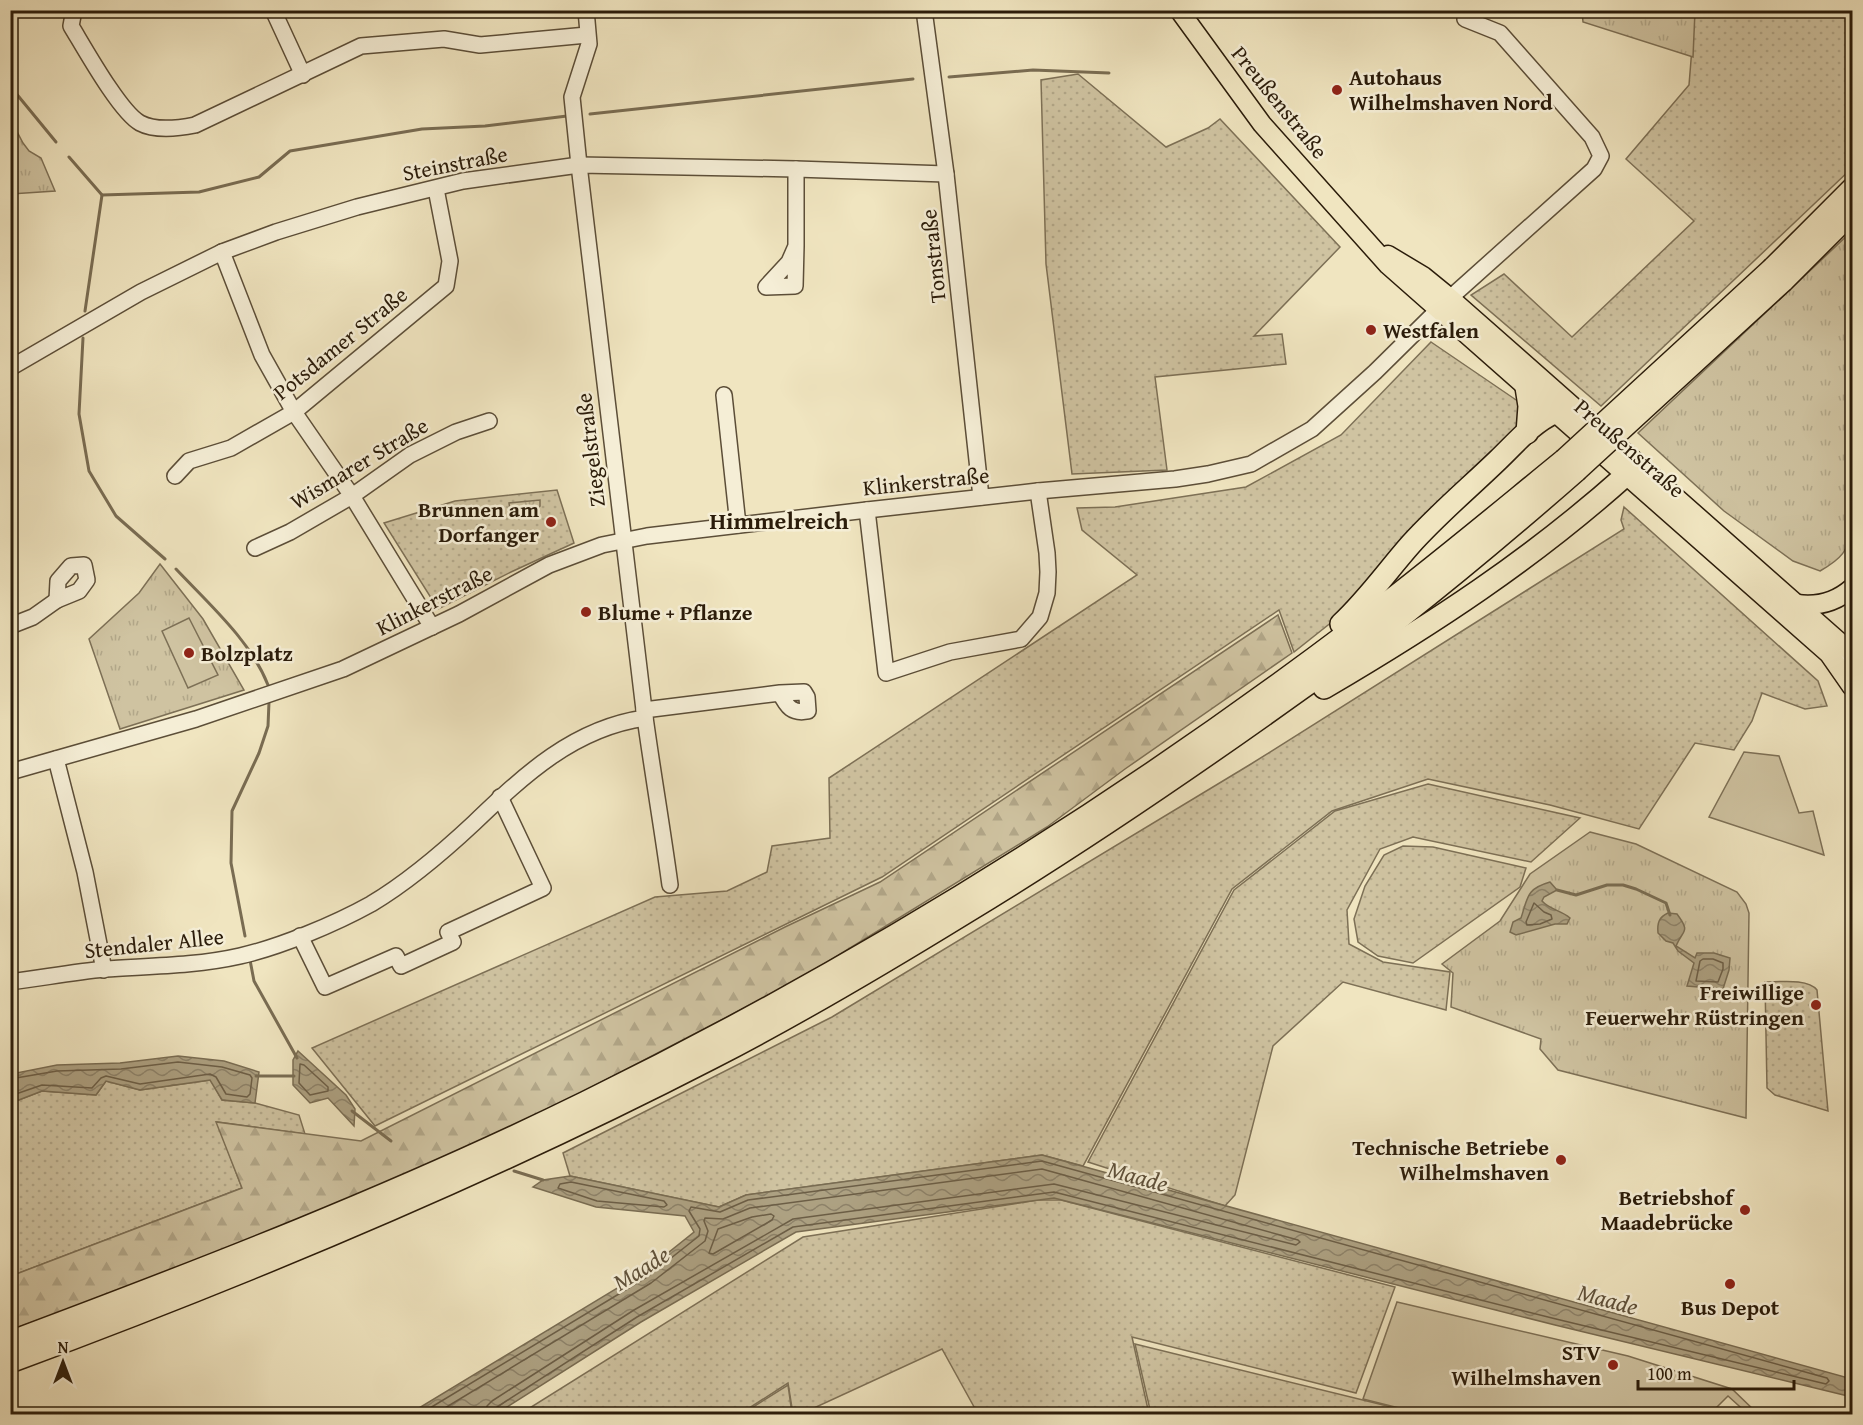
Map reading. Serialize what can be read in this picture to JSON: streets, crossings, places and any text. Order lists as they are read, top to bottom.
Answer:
{
  "streets": {
    "main road": ["Preußenstraße"],
    "street": [
      "Steinstraße",
      "Tonstraße",
      "Potsdamer Straße",
      "Ziegelstraße",
      "Wismarer Straße",
      "Klinkerstraße",
      "Stendaler Allee"
    ]
  },
  "crossings": [
    ["Preußenstraße", "Klinkerstraße"],
    ["Steinstraße", "Tonstraße"],
    ["Steinstraße", "Potsdamer Straße"],
    ["Steinstraße", "Ziegelstraße"],
    ["Tonstraße", "Klinkerstraße"],
    ["Ziegelstraße", "Klinkerstraße"],
    ["Ziegelstraße", "Stendaler Allee"]
  ],
  "districts": ["Himmelreich"],
  "water": ["Maade"],
  "places": [
    "Autohaus Wilhelmshaven Nord",
    "Westfalen",
    "Brunnen am Dorfanger",
    "Blume + Pflanze",
    "Bolzplatz",
    "Freiwillige Feuerwehr Rüstringen",
    "Technische Betriebe Wilhelmshaven",
    "Betriebshof Maadebrücke",
    "Bus Depot",
    "STV Wilhelmshaven"
  ],
  "scale_bar": "100 m",
  "north": "top"
}
